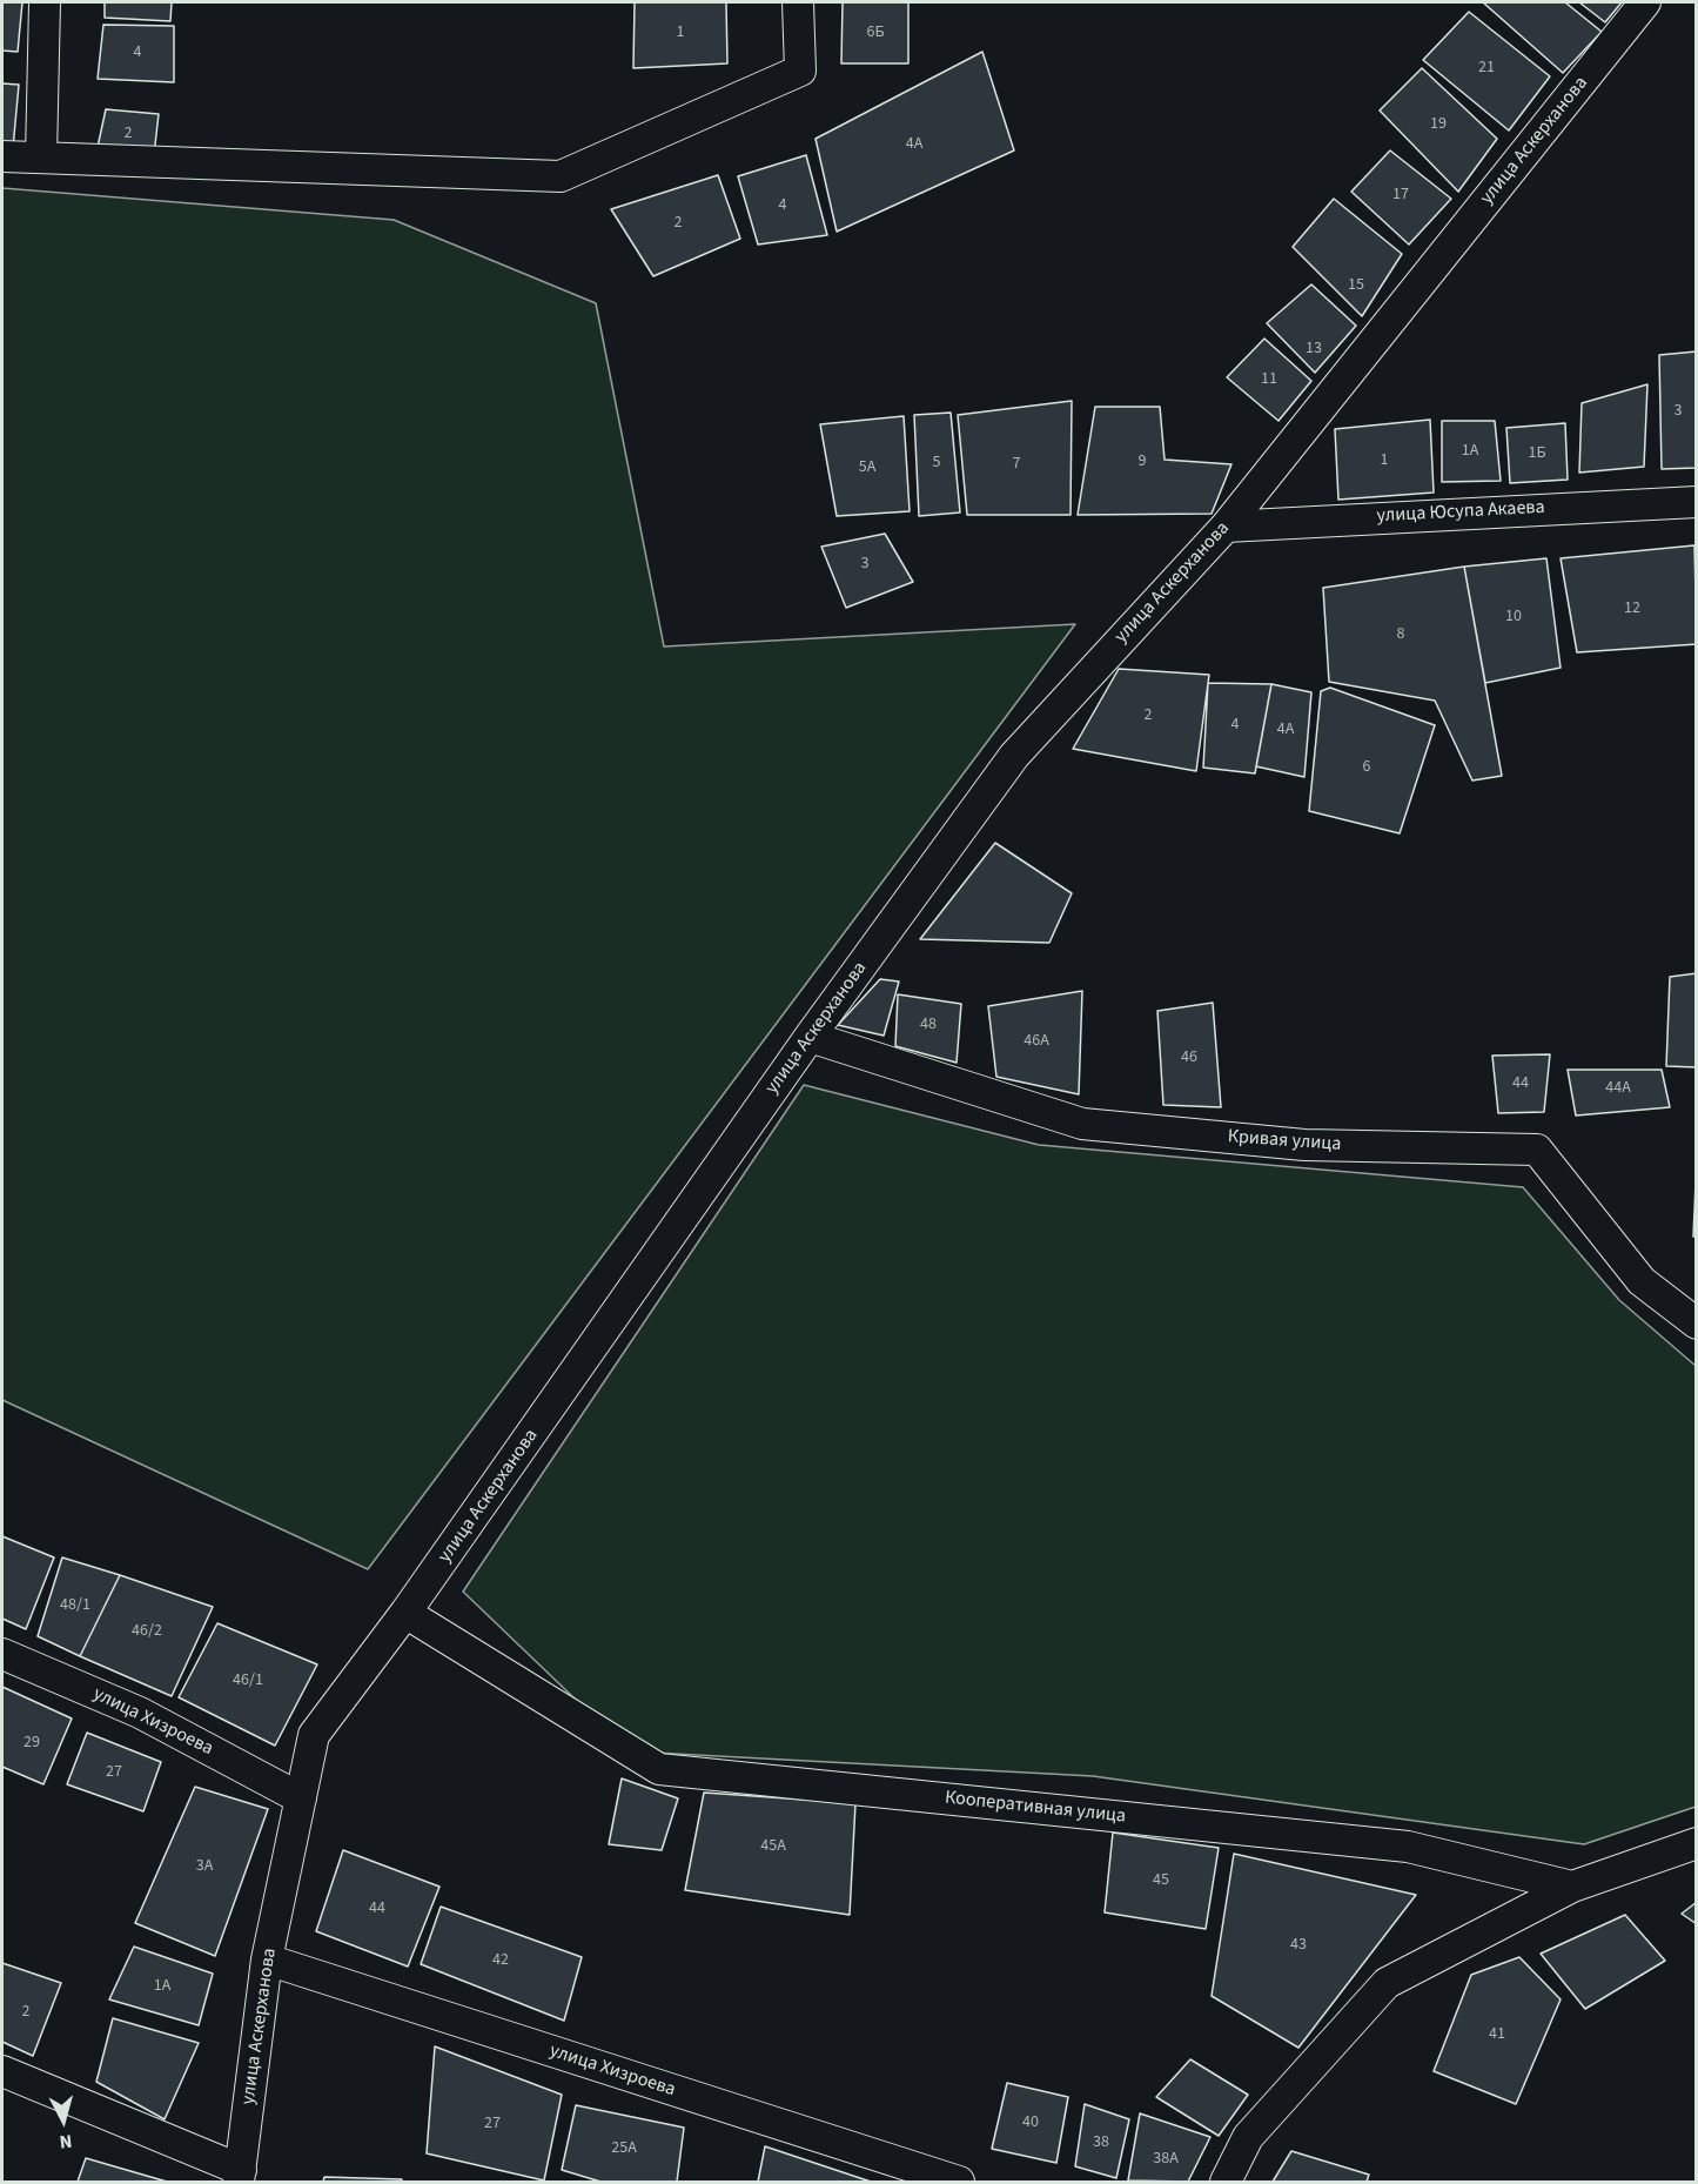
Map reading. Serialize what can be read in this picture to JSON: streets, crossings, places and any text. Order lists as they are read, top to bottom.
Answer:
{
  "streets": {
    "street": [
      "улица Аскерханова",
      "улица Юсупа Акаева",
      "Кривая улица",
      "улица Хизроева",
      "Кооперативная улица"
    ]
  },
  "crossings": [
    ["улица Аскерханова", "улица Юсупа Акаева"],
    ["улица Аскерханова", "Кривая улица"],
    ["улица Аскерханова", "улица Хизроева"],
    ["улица Аскерханова", "Кооперативная улица"]
  ],
  "house_numbers": [
    "1",
    "6Б",
    "4",
    "21",
    "19",
    "2",
    "4А",
    "17",
    "4",
    "2",
    "15",
    "13",
    "11",
    "3",
    "1А",
    "1Б",
    "1",
    "9",
    "5",
    "7",
    "5А",
    "3",
    "12",
    "10",
    "8",
    "2",
    "4",
    "4А",
    "6",
    "48",
    "46А",
    "46",
    "44",
    "44А",
    "48/1",
    "46/2",
    "46/1",
    "29",
    "27",
    "45А",
    "3А",
    "45",
    "44",
    "43",
    "42",
    "1А",
    "2",
    "41",
    "40",
    "27",
    "38",
    "25А",
    "38А"
  ],
  "north": "bottom"
}
